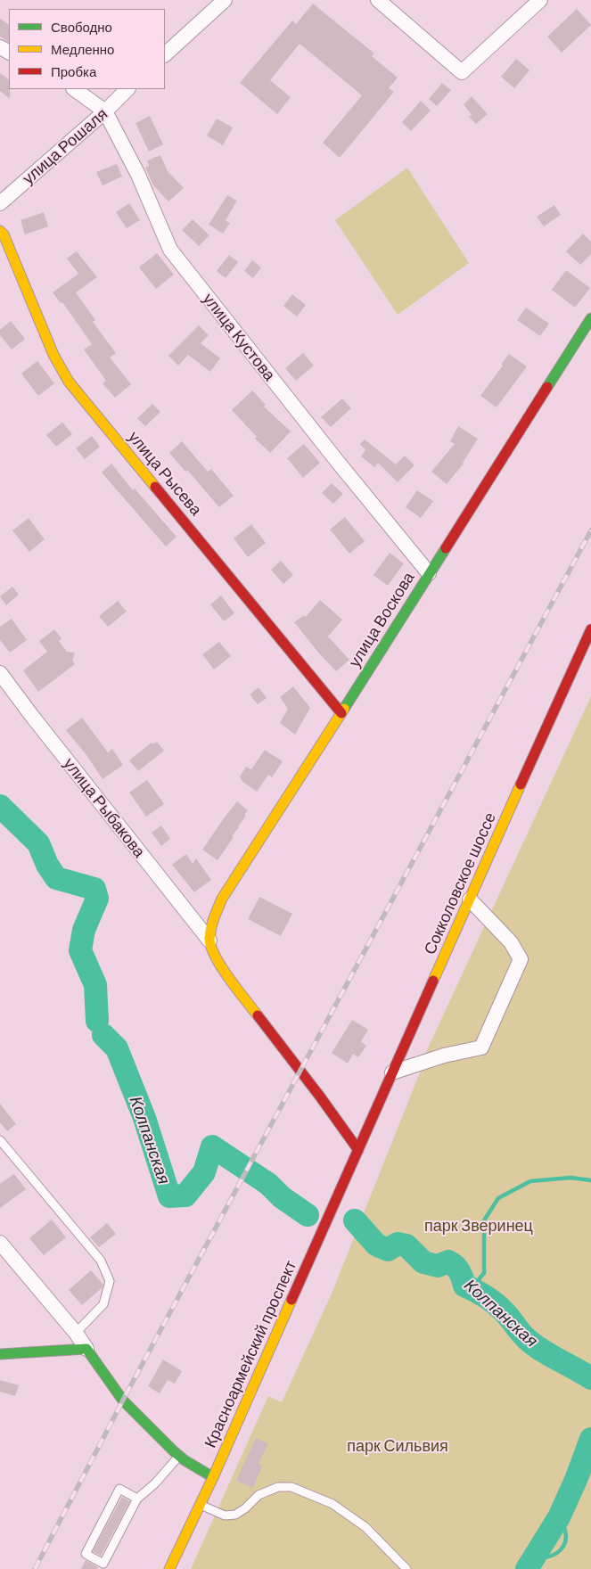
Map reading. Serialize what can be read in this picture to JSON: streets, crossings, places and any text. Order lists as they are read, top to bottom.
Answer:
{
  "streets": {
    "main road": [
      "улица Рысева",
      "улица Воскова",
      "Сокколовское шоссе",
      "Красноармейский проспект"
    ],
    "street": ["улица Рошаля", "улица Кустова", "улица Рыбакова"]
  },
  "crossings": [
    ["улица Рошаля", "улица Кустова"],
    ["улица Кустова", "улица Воскова"],
    ["улица Рысева", "улица Воскова"],
    ["улица Воскова", "улица Рыбакова"],
    ["Сокколовское шоссе", "Красноармейский проспект"]
  ],
  "water": ["Колпанская"],
  "parks": ["парк Зверинец", "парк Сильвия"],
  "legend": ["Свободно", "Медленно", "Пробка"]
}
